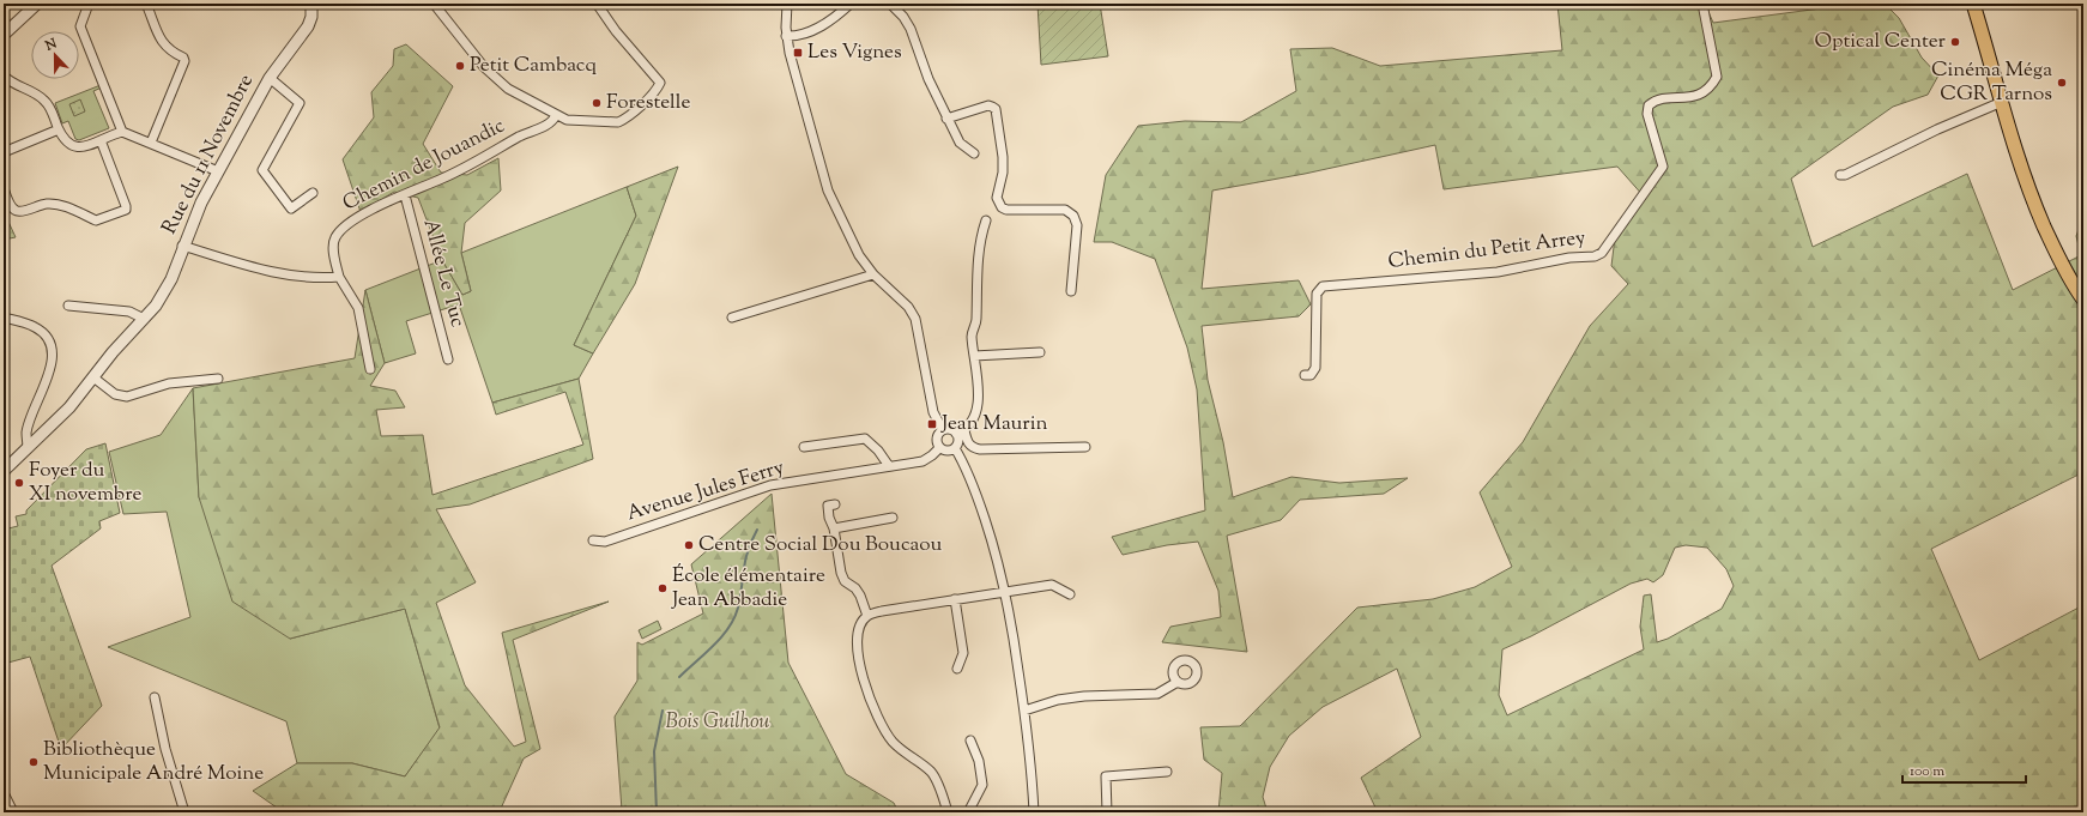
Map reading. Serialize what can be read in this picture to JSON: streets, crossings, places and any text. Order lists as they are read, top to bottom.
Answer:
{
  "streets": {
    "street": [
      "Rue du 11 Novembre",
      "Chemin de Jouandic",
      "Chemin du Petit Arrey",
      "Allée Le Tuc",
      "Avenue Jules Ferry"
    ]
  },
  "crossings": [
    ["Chemin de Jouandic", "Allée Le Tuc"]
  ],
  "parks": ["Bois Guilhou"],
  "places": {
    "other": [
      "Optical Center",
      "Petit Cambacq",
      "Cinéma Méga CGR Tarnos",
      "Forestelle",
      "Foyer du XI novembre",
      "Centre Social Dou Boucaou",
      "École élémentaire Jean Abbadie",
      "Bibliothèque Municipale André Moine"
    ],
    "transit": ["Les Vignes", "Jean Maurin"]
  },
  "scale_bar": "100 m",
  "north": "top"
}
